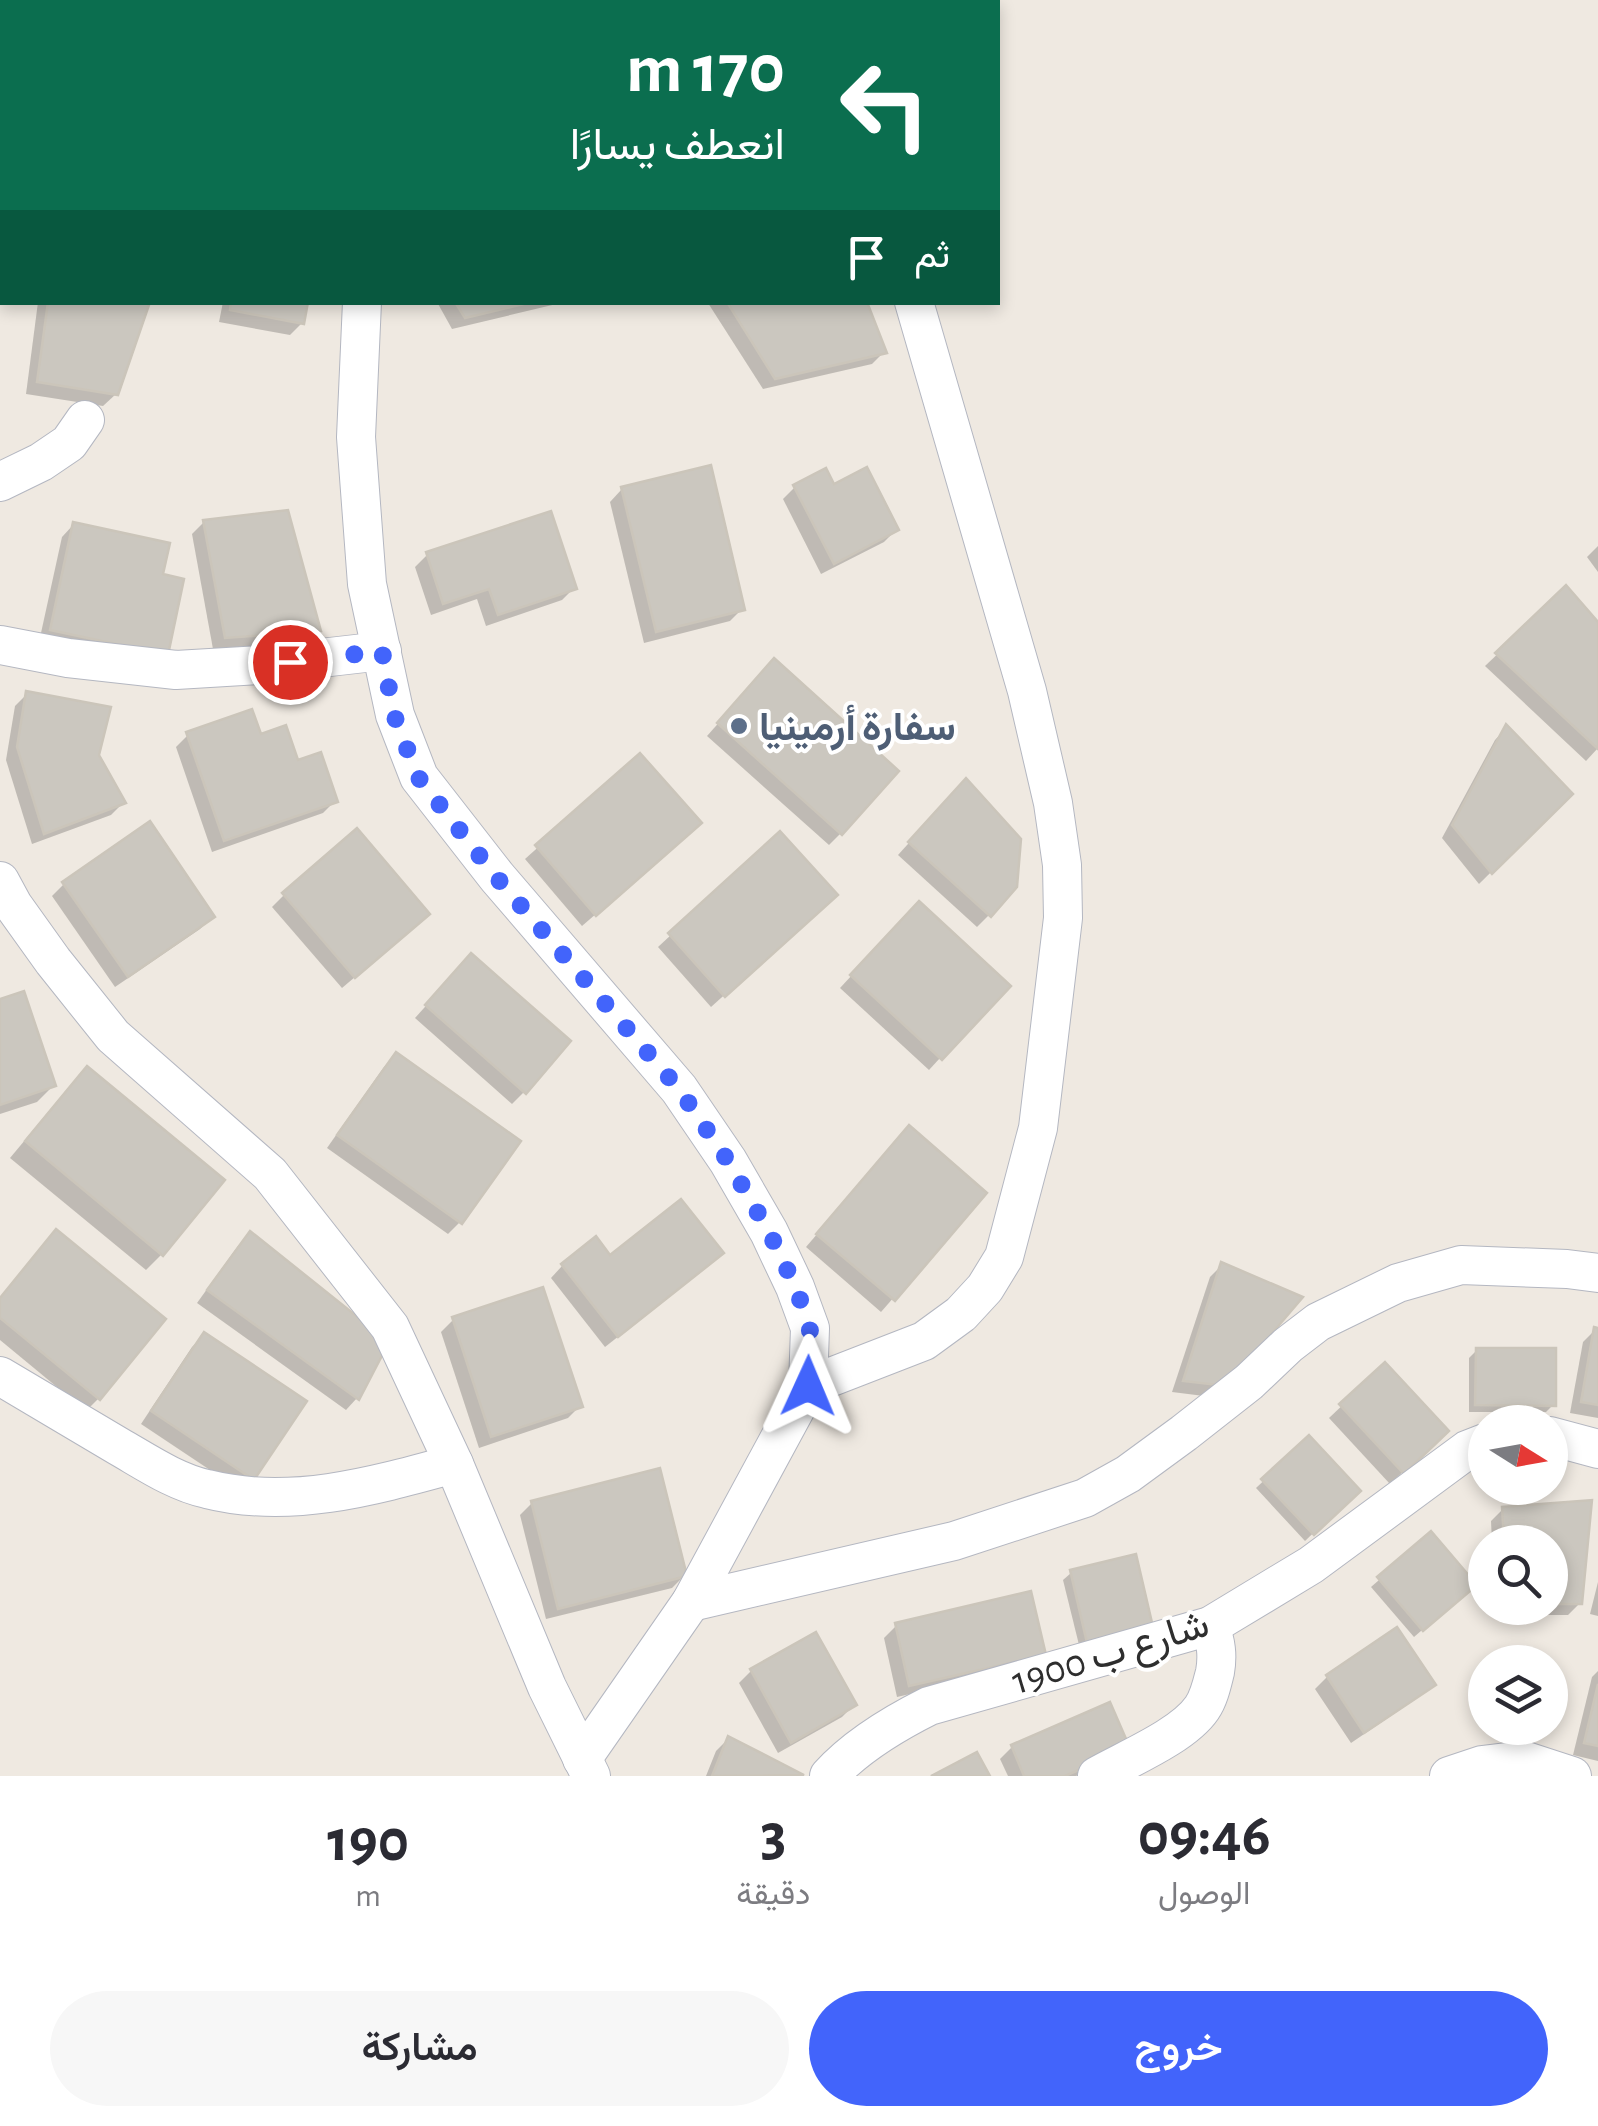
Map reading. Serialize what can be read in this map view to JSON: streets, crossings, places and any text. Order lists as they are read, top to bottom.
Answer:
{
  "streets": {
    "street": ["شارع ب 1900"]
  },
  "places": ["سفارة أرمينيا"],
  "north": "right",
  "page": {
    "turn": ["170 m", "انعطف يسارًا"],
    "then": "ثم",
    "eta": [
      "09:46",
      "الوصول",
      "3",
      "دقيقة",
      "190",
      "m"
    ],
    "buttons": ["خروج", "مشاركة"]
  }
}
